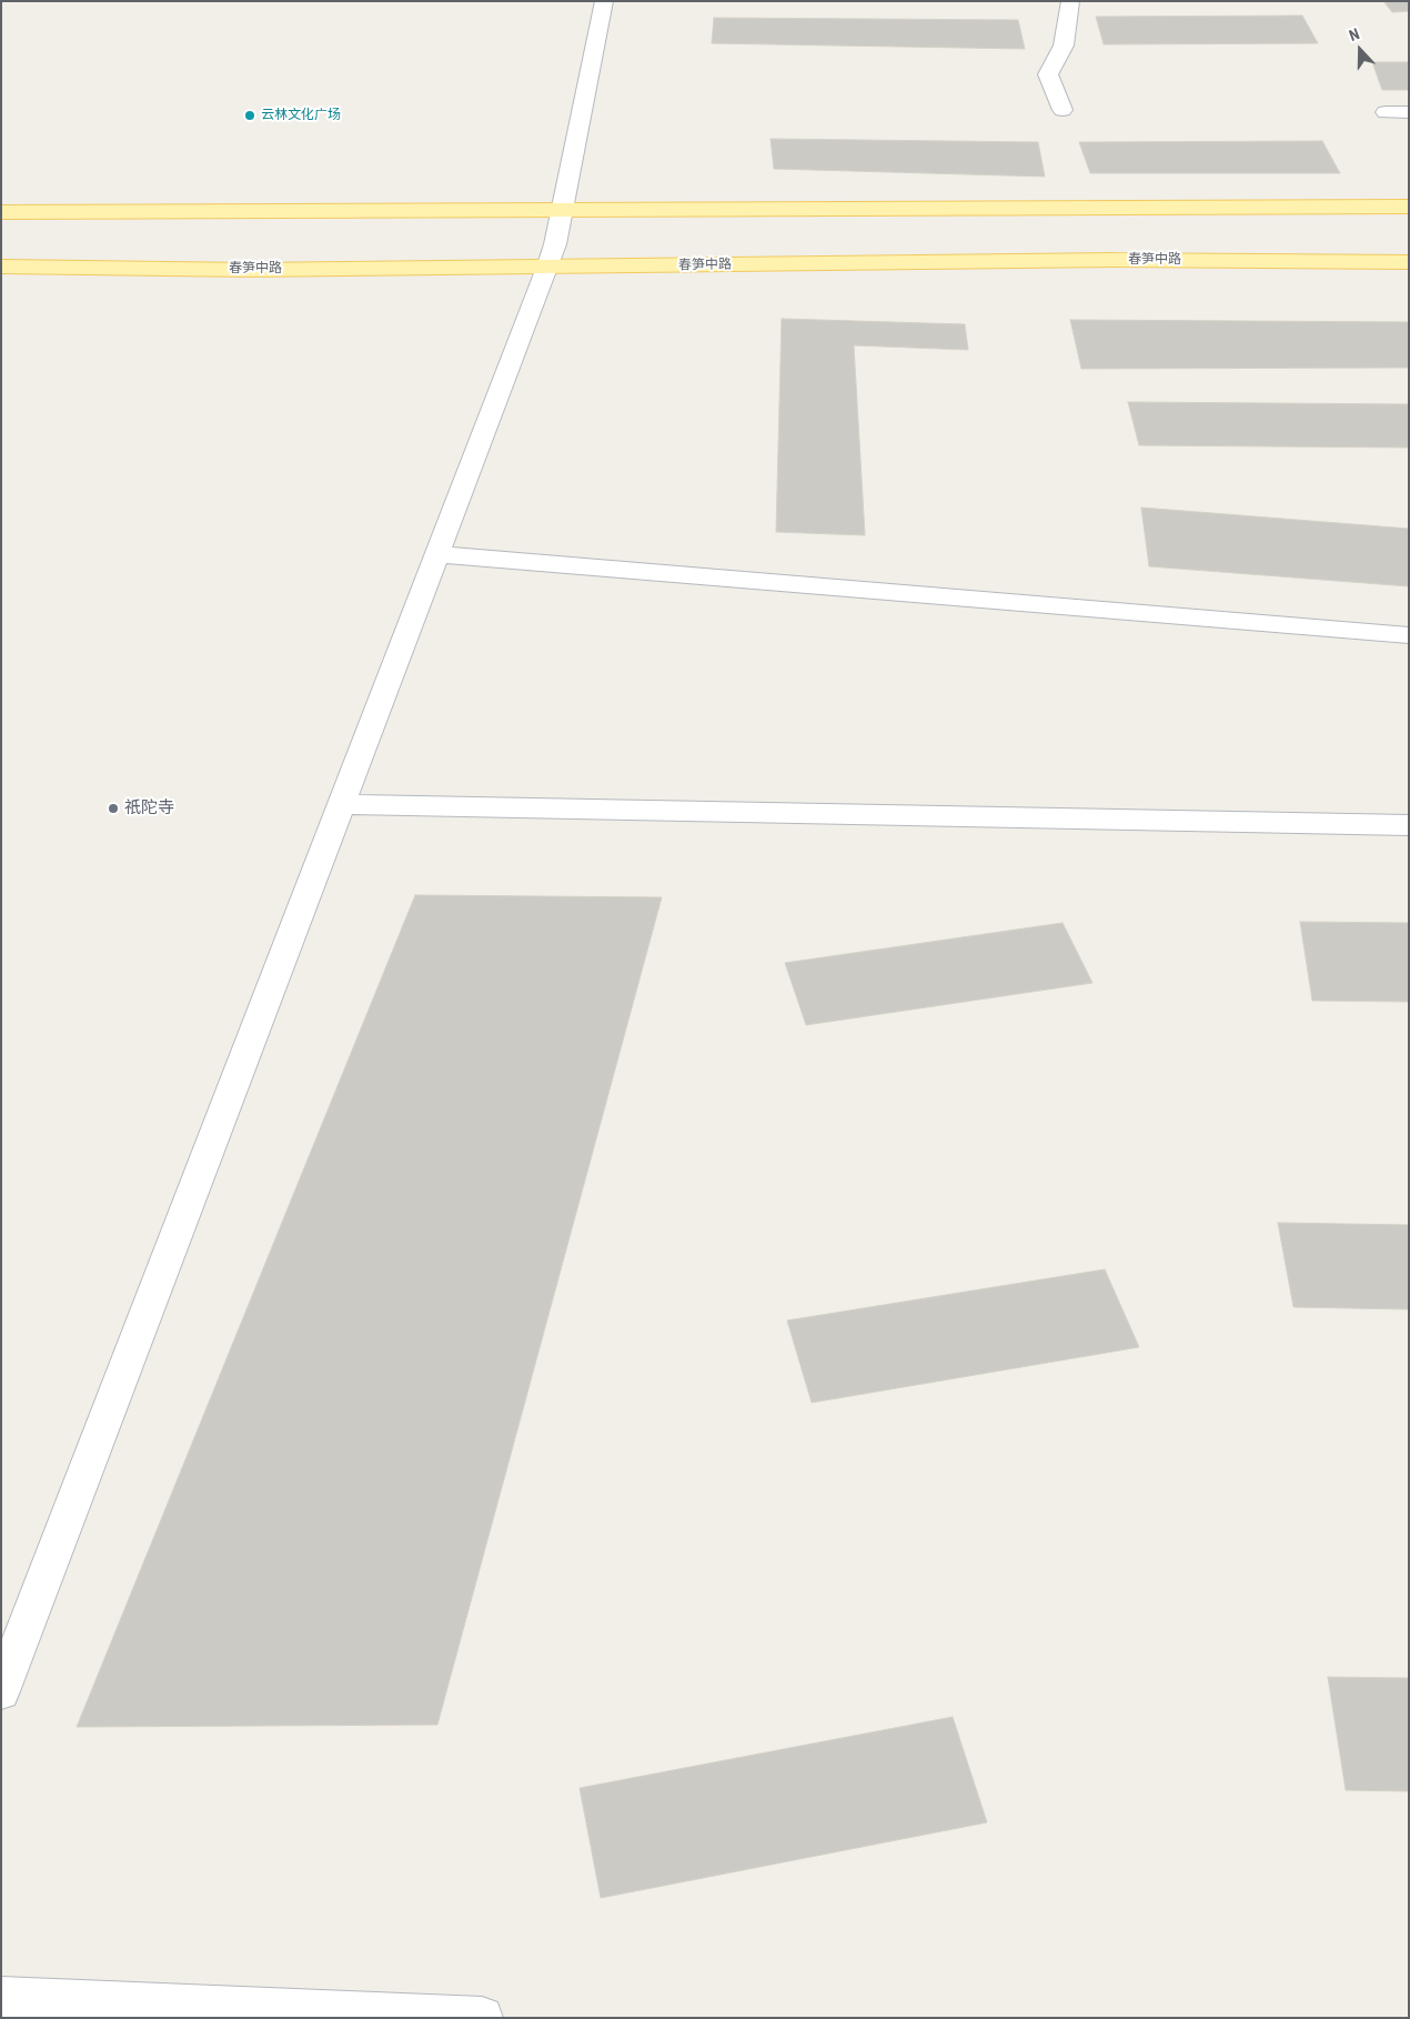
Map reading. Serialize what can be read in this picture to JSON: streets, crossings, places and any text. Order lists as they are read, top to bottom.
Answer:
{
  "streets": {
    "main road": ["春笋中路"]
  },
  "places": ["云林文化广场", "祇陀寺"],
  "north": "top"
}
